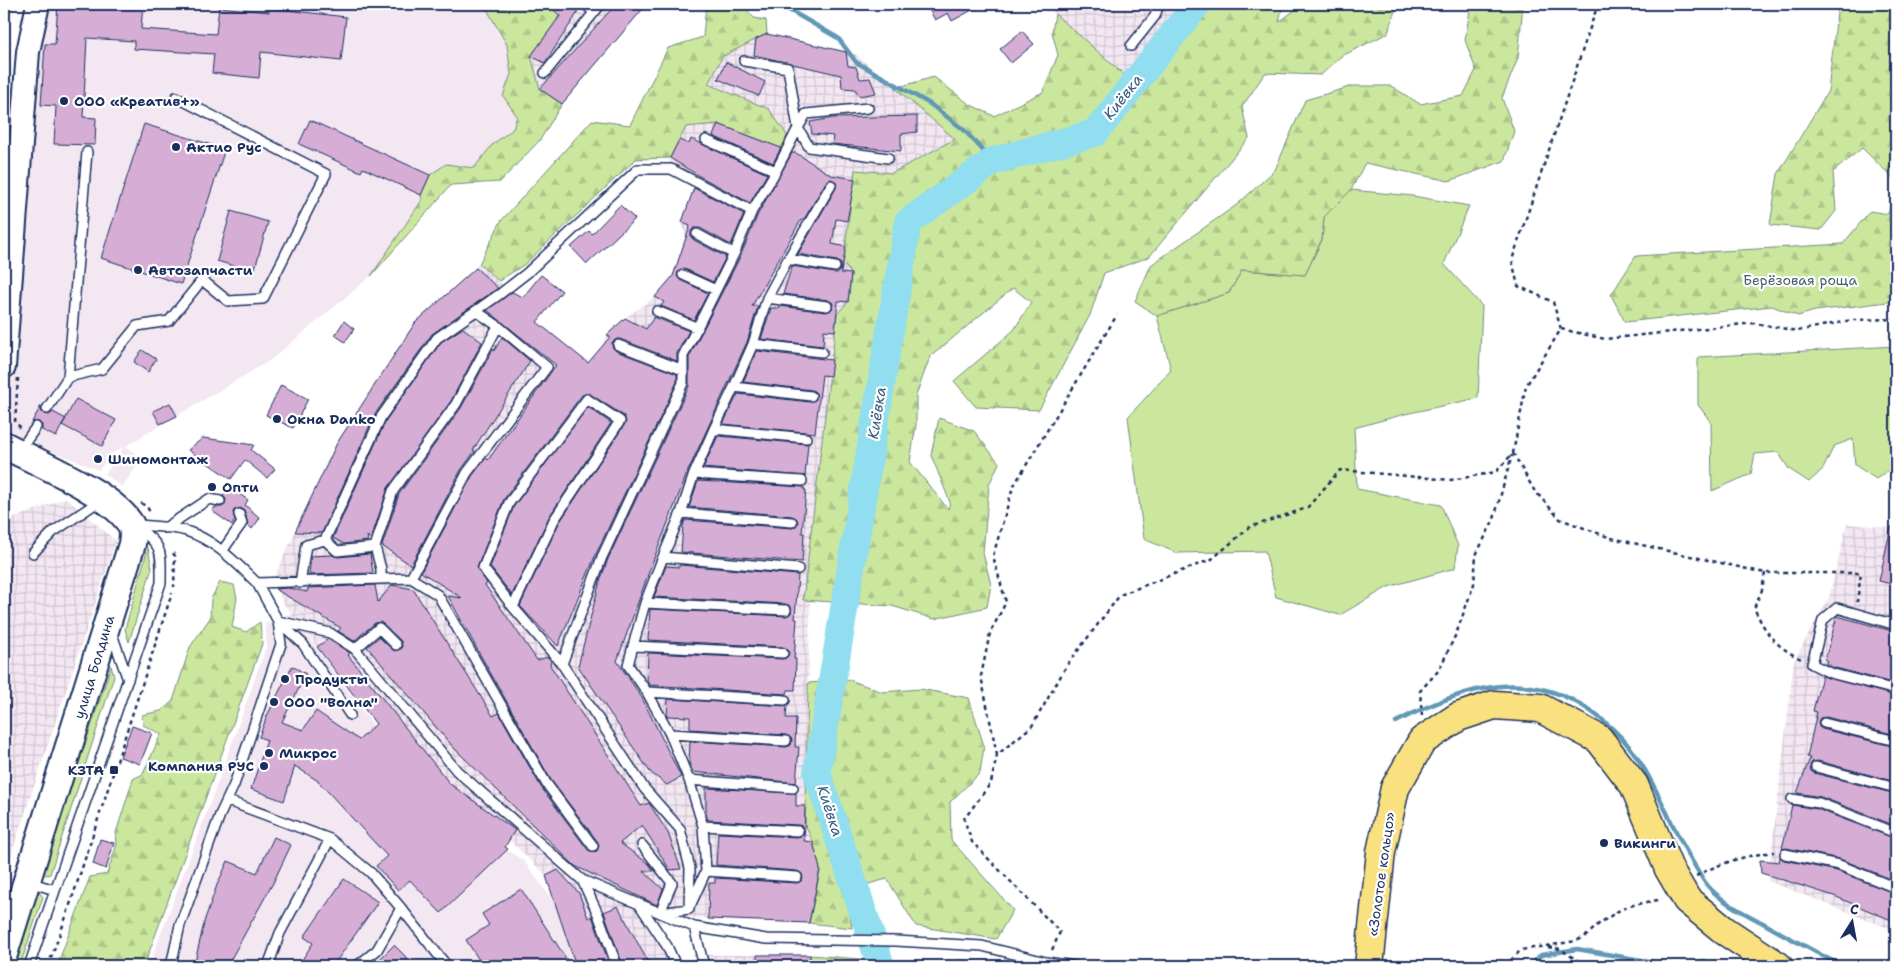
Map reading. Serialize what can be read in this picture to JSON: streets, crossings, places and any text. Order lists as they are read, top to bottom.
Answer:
{
  "streets": {
    "highway": ["«Золотое кольцо»"],
    "main road": ["улица Болдина"]
  },
  "water": ["Киёвка"],
  "parks": ["Берёзовая роща"],
  "places": {
    "other": [
      "ООО «Креатив+»",
      "Актио Рус",
      "Автозапчасти",
      "Окна Danko",
      "Шиномонтаж",
      "Опти",
      "Продукты",
      "ООО \"Волна\"",
      "Микрос",
      "Компания РУС",
      "Викинги"
    ],
    "transit": ["КЗТА"]
  },
  "north": "top"
}
